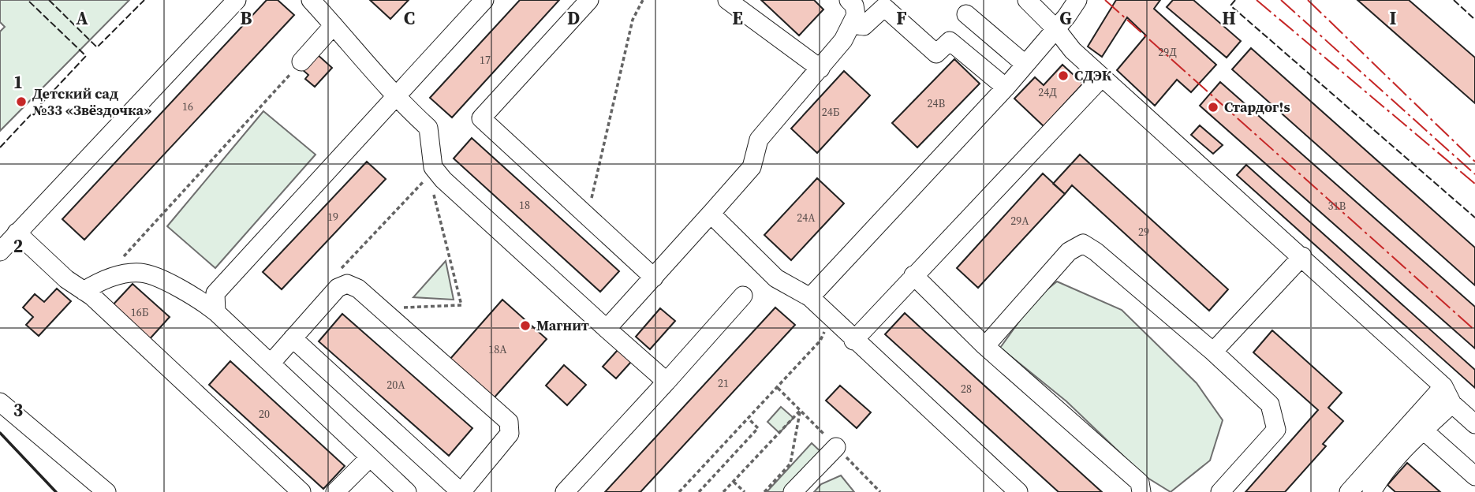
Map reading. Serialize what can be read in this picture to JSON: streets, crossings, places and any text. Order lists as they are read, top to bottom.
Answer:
{
  "places": [
    "СДЭК",
    "Детский сад №33 «Звёздочка»",
    "Стардог!s",
    "Магнит"
  ],
  "house_numbers": [
    "29Д",
    "17",
    "24Д",
    "24В",
    "16",
    "24Б",
    "18",
    "31В",
    "19",
    "24А",
    "29А",
    "29",
    "16Б",
    "18А",
    "21",
    "20А",
    "28",
    "20"
  ],
  "grid": {
    "columns": [
      "A",
      "B",
      "C",
      "D",
      "E",
      "F",
      "G",
      "H",
      "I"
    ],
    "rows": ["1", "2", "3"]
  }
}
